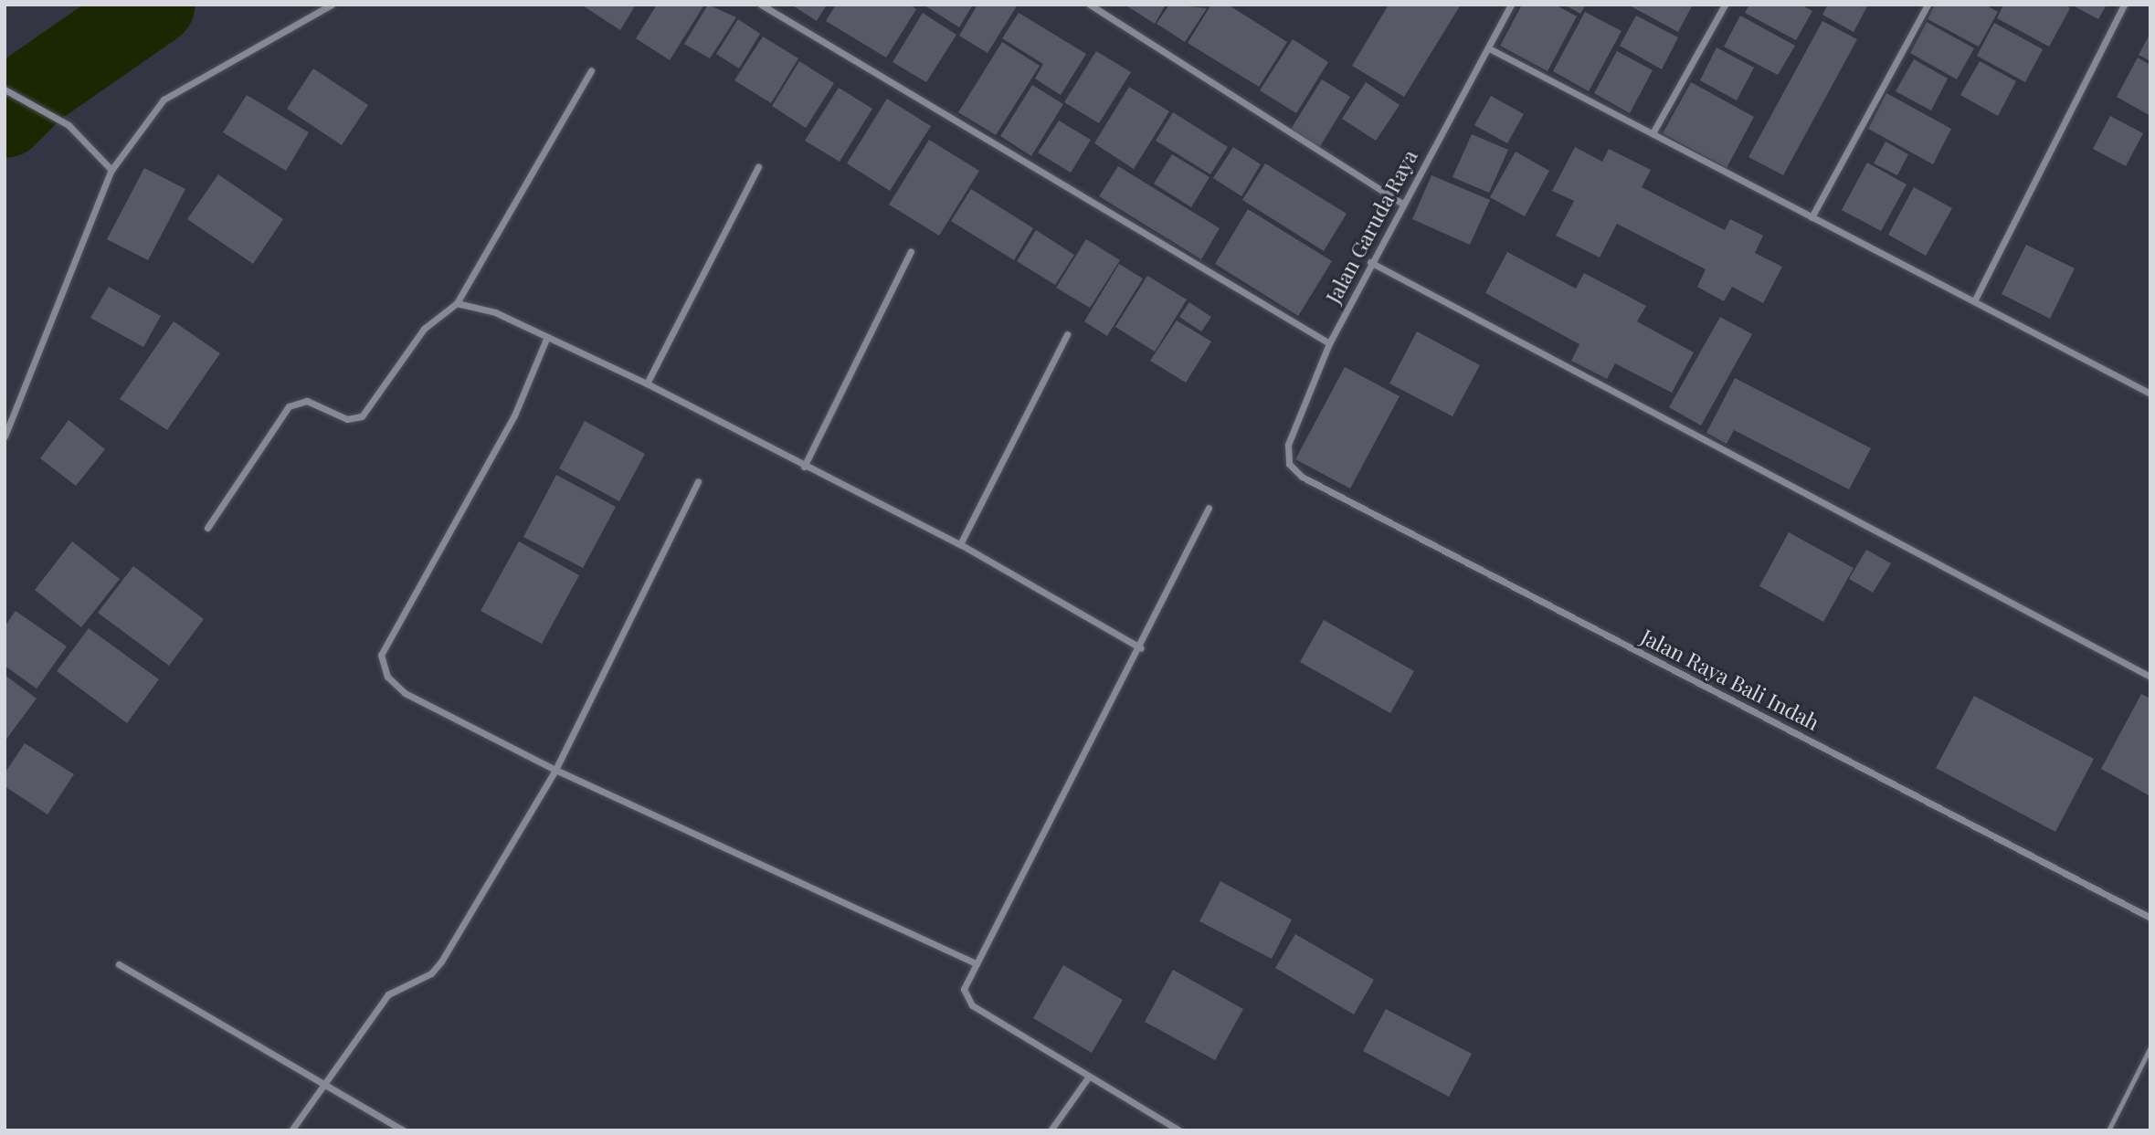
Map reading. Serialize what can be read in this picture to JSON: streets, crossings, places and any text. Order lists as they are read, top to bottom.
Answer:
{
  "streets": {
    "street": ["Jalan Garuda Raya", "Jalan Raya Bali Indah"]
  },
  "crossings": [
    ["Jalan Garuda Raya", "Jalan Raya Bali Indah"]
  ]
}
